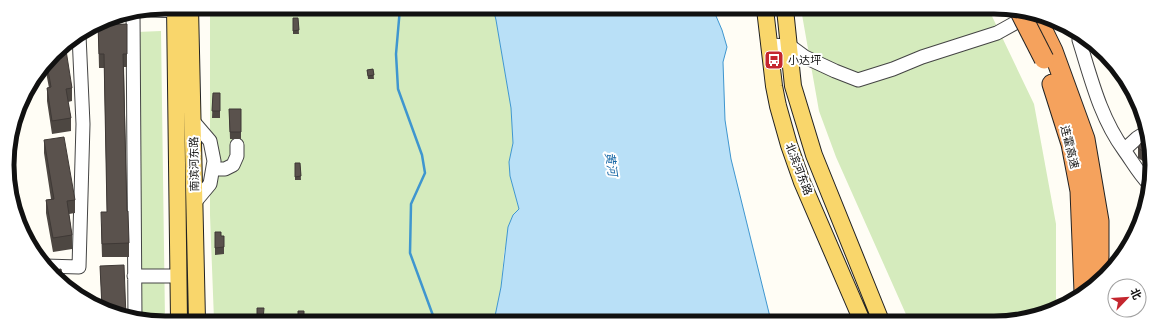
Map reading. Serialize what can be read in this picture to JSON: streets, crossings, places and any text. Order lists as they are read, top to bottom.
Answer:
{
  "streets": {
    "highway": ["连霍高速"],
    "main road": ["南滨河东路", "北滨河东路"]
  },
  "water": ["黄河"],
  "places": {
    "bus stop": ["小达坪"]
  },
  "north": "top right"
}
